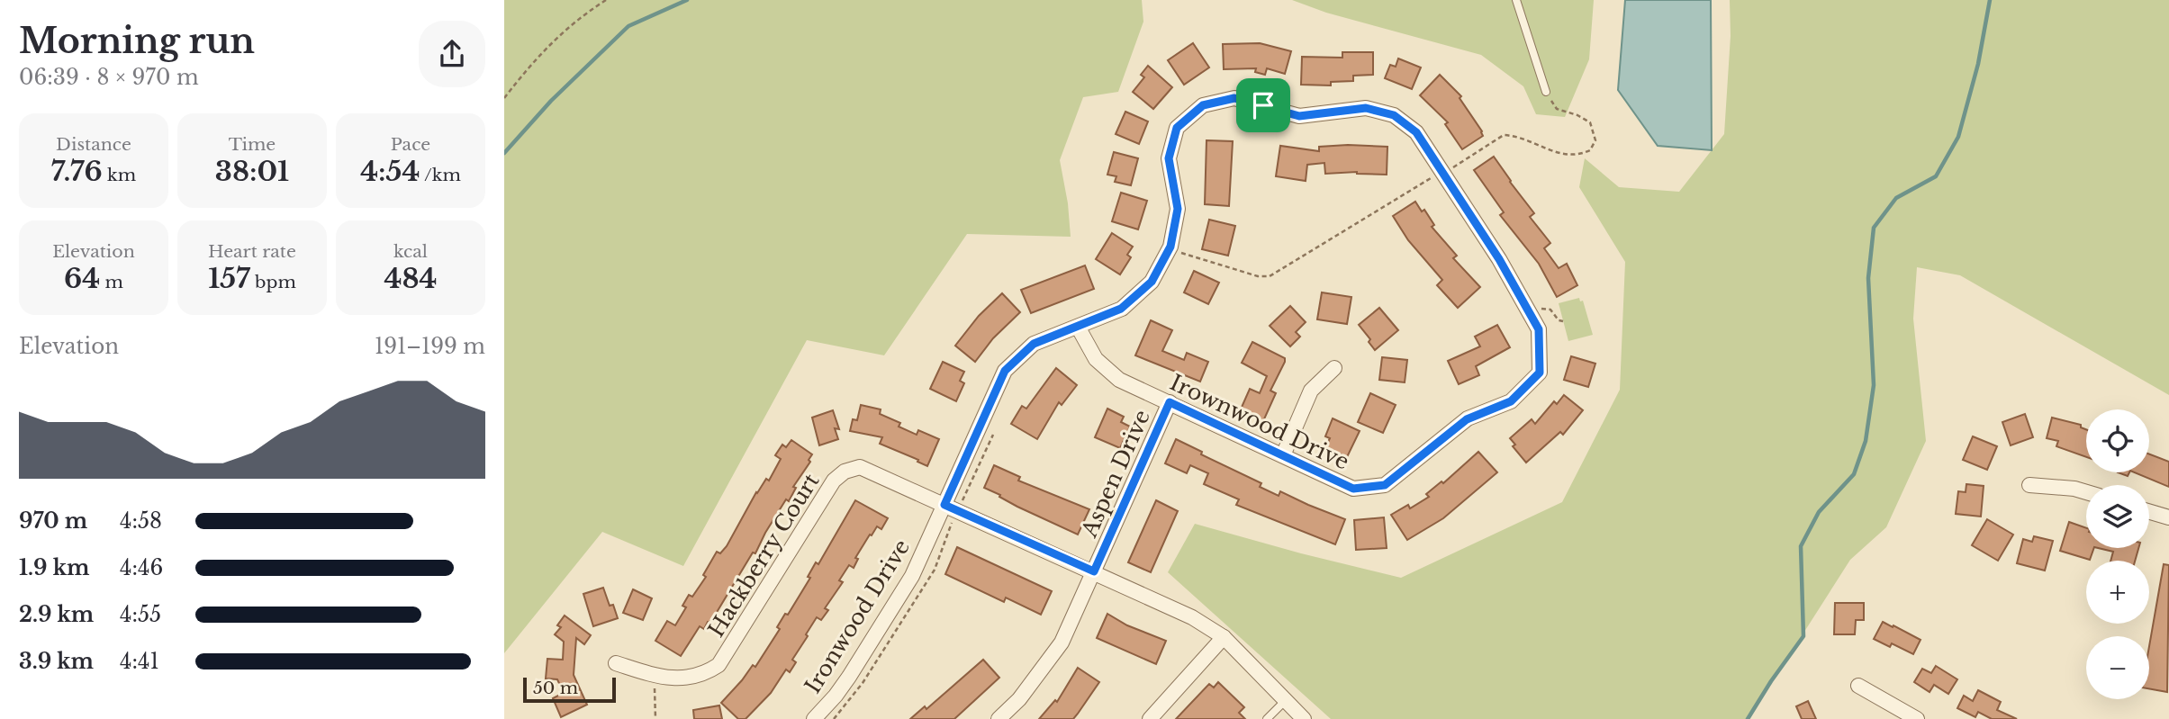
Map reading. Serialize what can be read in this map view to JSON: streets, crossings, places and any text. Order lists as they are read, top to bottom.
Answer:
{
  "streets": {
    "street": [
      "Irownwood Drive",
      "Aspen Drive",
      "Hackberry Court",
      "Ironwood Drive"
    ]
  },
  "crossings": [
    ["Irownwood Drive", "Aspen Drive"],
    ["Irownwood Drive", "Ironwood Drive"],
    ["Hackberry Court", "Ironwood Drive"]
  ],
  "scale_bar": "50 m",
  "page": {
    "heading": ["Morning run", "06:39 · 8 × 970 m"],
    "stats": [
      ["Distance", "7.76 km"],
      ["Time", "38:01"],
      ["Pace", "4:54 /km"],
      ["Elevation", "64 m"],
      ["Heart rate", "157 bpm"],
      ["kcal", "484"]
    ],
    "chart": ["Elevation", "191–199 m"],
    "map_buttons": ["+", "−"],
    "list": [
      {
        "name": "970 m",
        "note": "4:58"
      },
      {
        "name": "1.9 km",
        "note": "4:46"
      },
      {
        "name": "2.9 km",
        "note": "4:55"
      },
      {
        "name": "3.9 km",
        "note": "4:41"
      }
    ],
    "scale": "50 m"
  }
}
